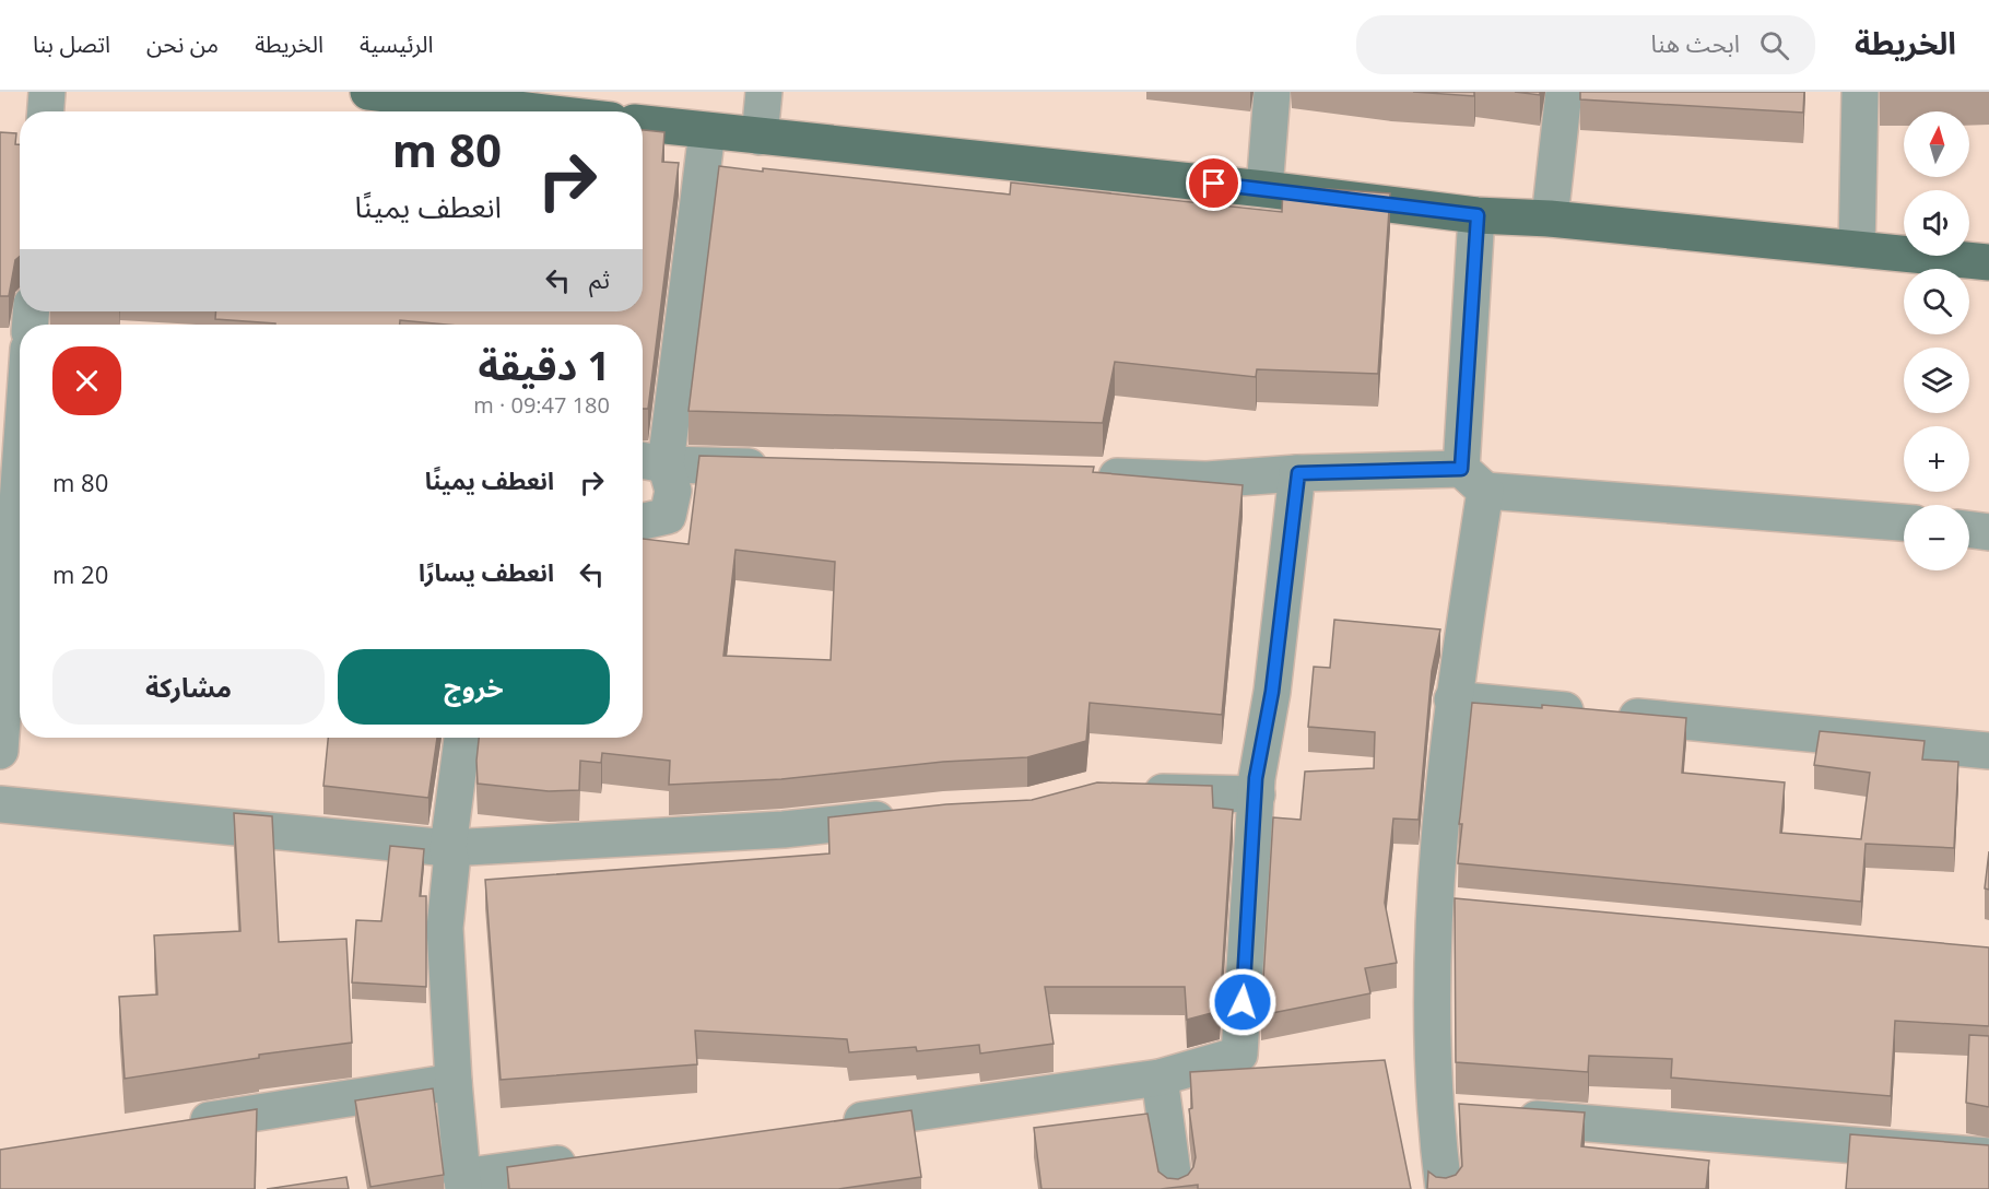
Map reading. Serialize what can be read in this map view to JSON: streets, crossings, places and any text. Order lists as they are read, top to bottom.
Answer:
{
  "north": "top",
  "page": {
    "header": "الخريطة",
    "search": "ابحث هنا",
    "nav": [
      "الرئيسية",
      "الخريطة",
      "من نحن",
      "اتصل بنا"
    ],
    "map_buttons": ["+", "−"],
    "turn": ["80 m", "انعطف يمينًا"],
    "then": "ثم",
    "heading": ["1 دقيقة", "180 m · 09:47"],
    "list": [
      {
        "name": "انعطف يمينًا",
        "value": "80 m"
      },
      {
        "name": "انعطف يسارًا",
        "value": "20 m"
      }
    ],
    "buttons": ["خروج", "مشاركة"]
  }
}
